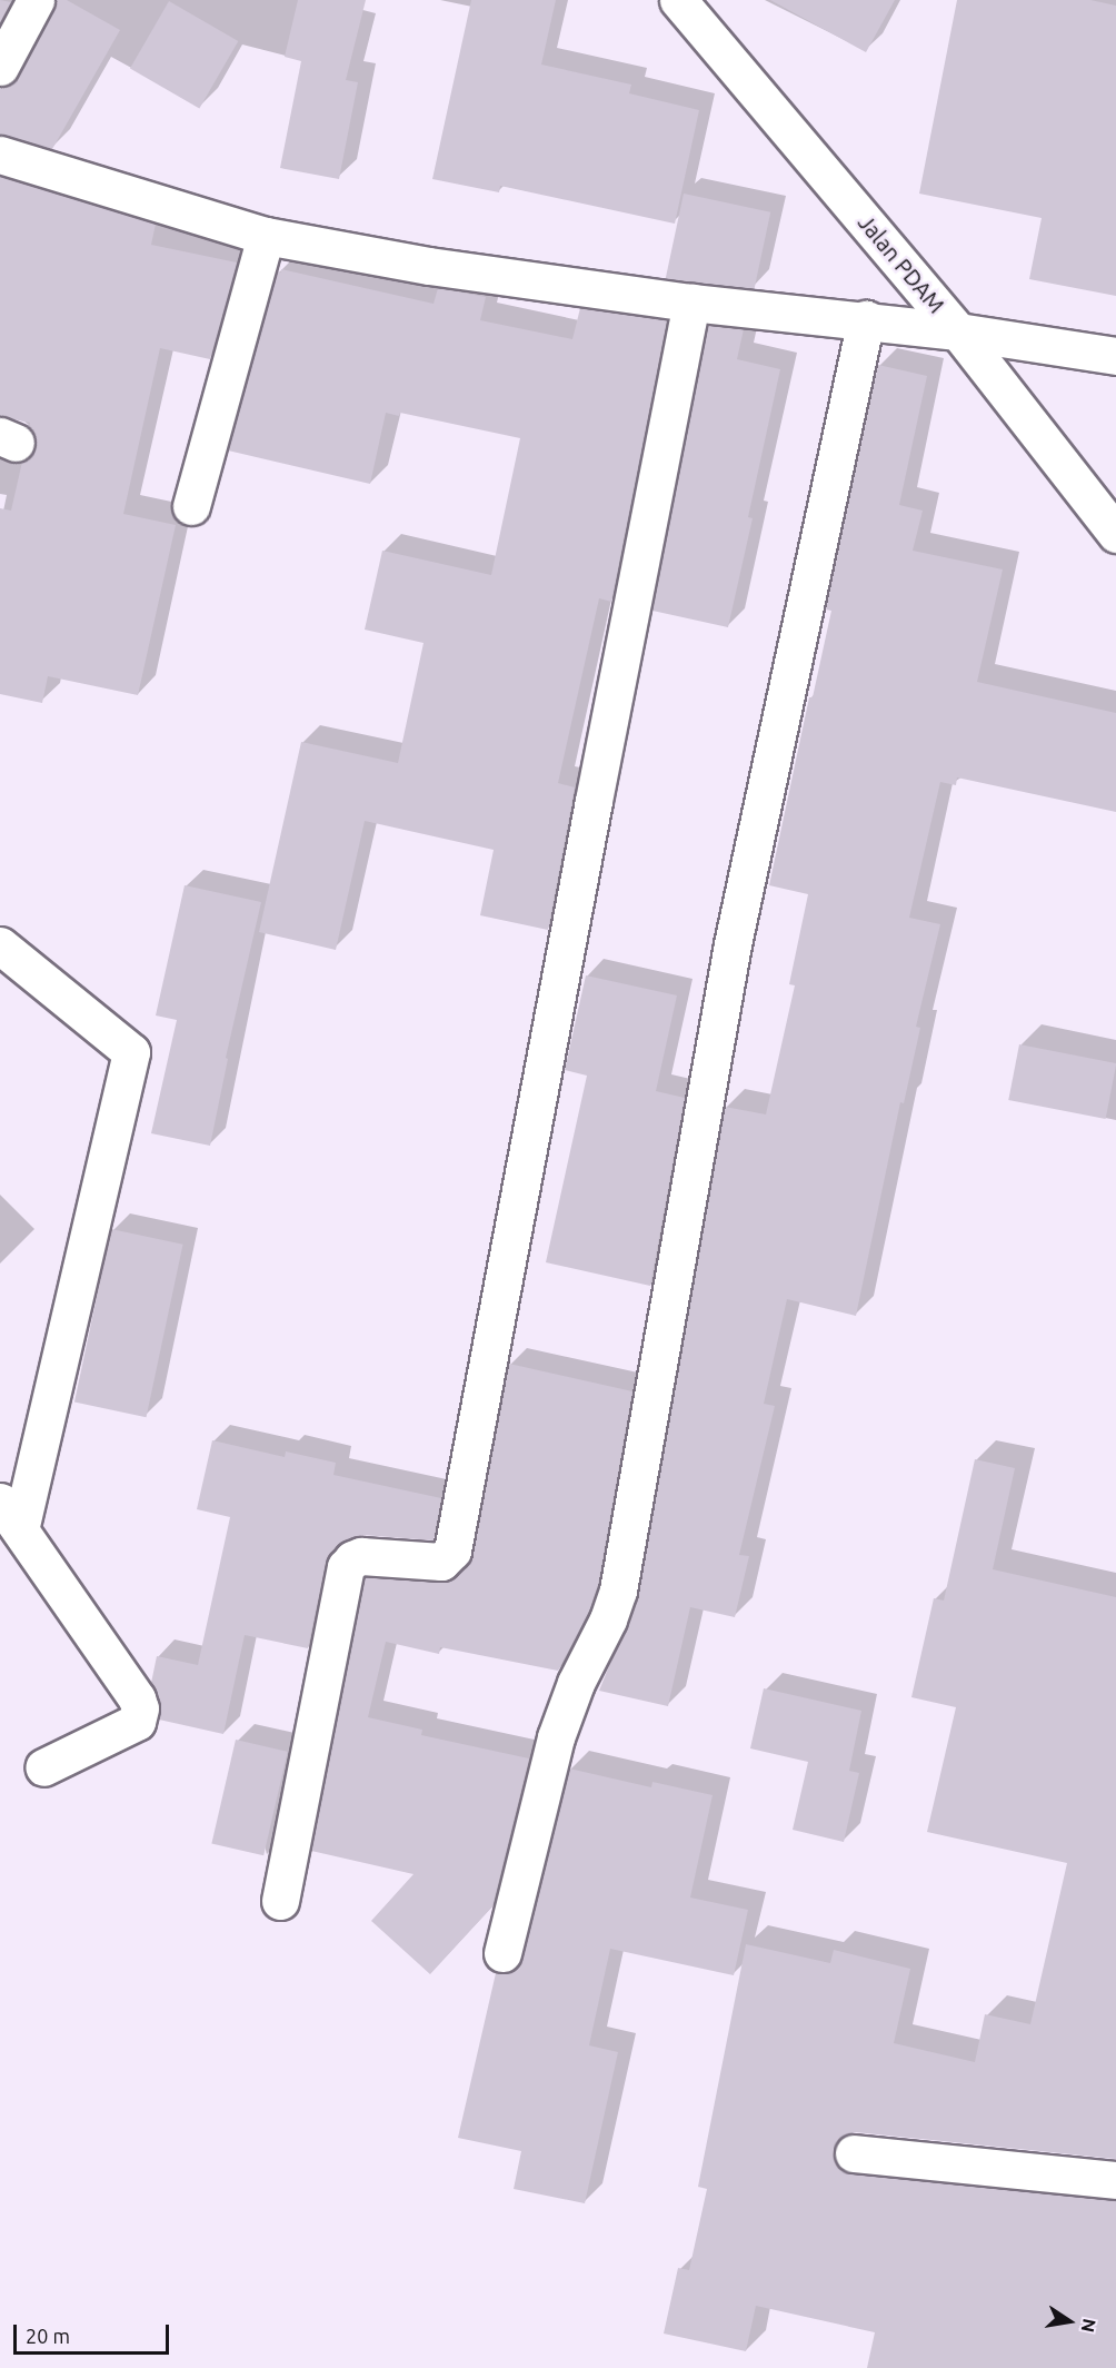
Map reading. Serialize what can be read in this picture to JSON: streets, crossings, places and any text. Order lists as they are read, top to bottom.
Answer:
{
  "streets": {
    "street": ["Jalan PDAM"]
  },
  "scale_bar": "20 m",
  "north": "right"
}
